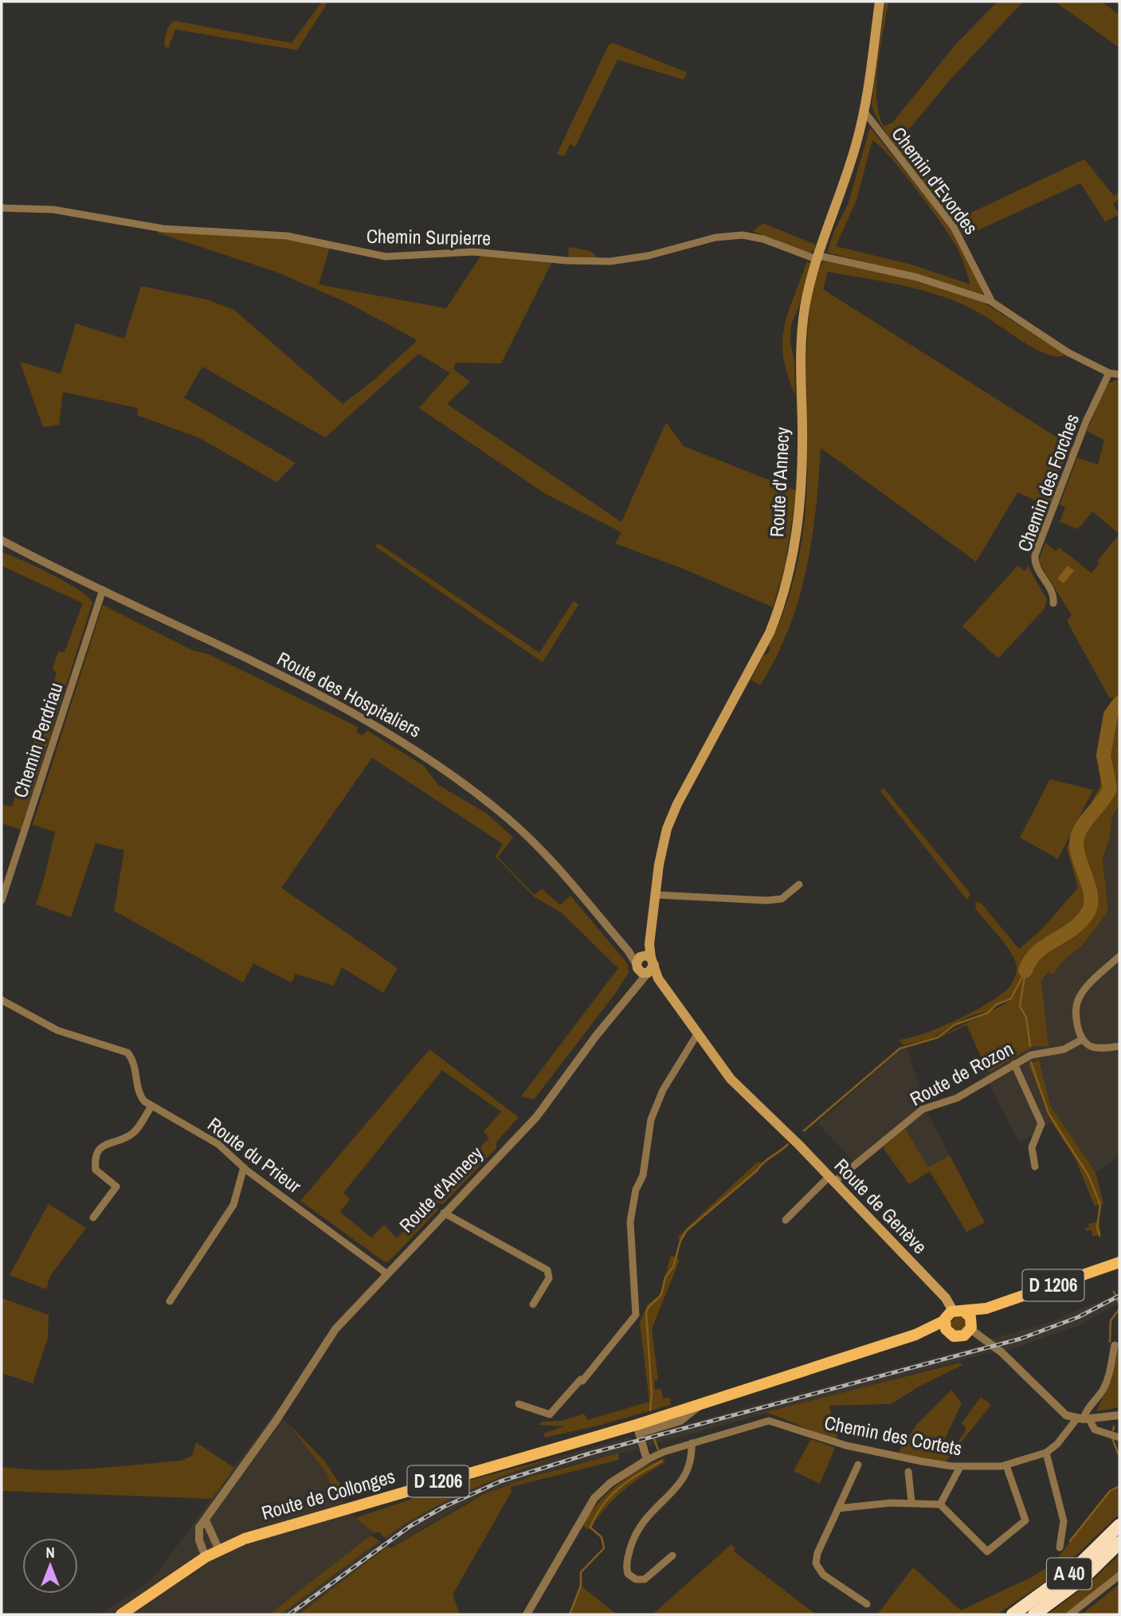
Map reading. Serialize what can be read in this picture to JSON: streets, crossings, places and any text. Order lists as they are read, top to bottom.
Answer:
{
  "streets": {
    "highway": ["A 40"],
    "main road": [
      "Route d'Annecy",
      "Route de Genève",
      "D 1206",
      "Route de Collonges"
    ],
    "street": [
      "Chemin d'Evordes",
      "Chemin Surpierre",
      "Chemin des Forches",
      "Route des Hospitaliers",
      "Chemin Perdriau",
      "Route de Rozon",
      "Route du Prieur",
      "Chemin des Cortets"
    ]
  },
  "crossings": [
    ["Chemin d'Evordes", "Chemin Surpierre"],
    ["Chemin d'Evordes", "Route d'Annecy"],
    ["Chemin d'Evordes", "Chemin des Forches"],
    ["Chemin Surpierre", "Route d'Annecy"],
    ["Route d'Annecy", "Route des Hospitaliers"],
    ["Route d'Annecy", "Route du Prieur"],
    ["Route d'Annecy", "Route de Genève"],
    ["Route des Hospitaliers", "Chemin Perdriau"],
    ["Route des Hospitaliers", "Route de Genève"],
    ["Route de Rozon", "Route de Genève"],
    ["Route de Genève", "D 1206"],
    ["Route de Genève", "Chemin des Cortets"],
    ["D 1206", "Route de Collonges"]
  ],
  "north": "top"
}
